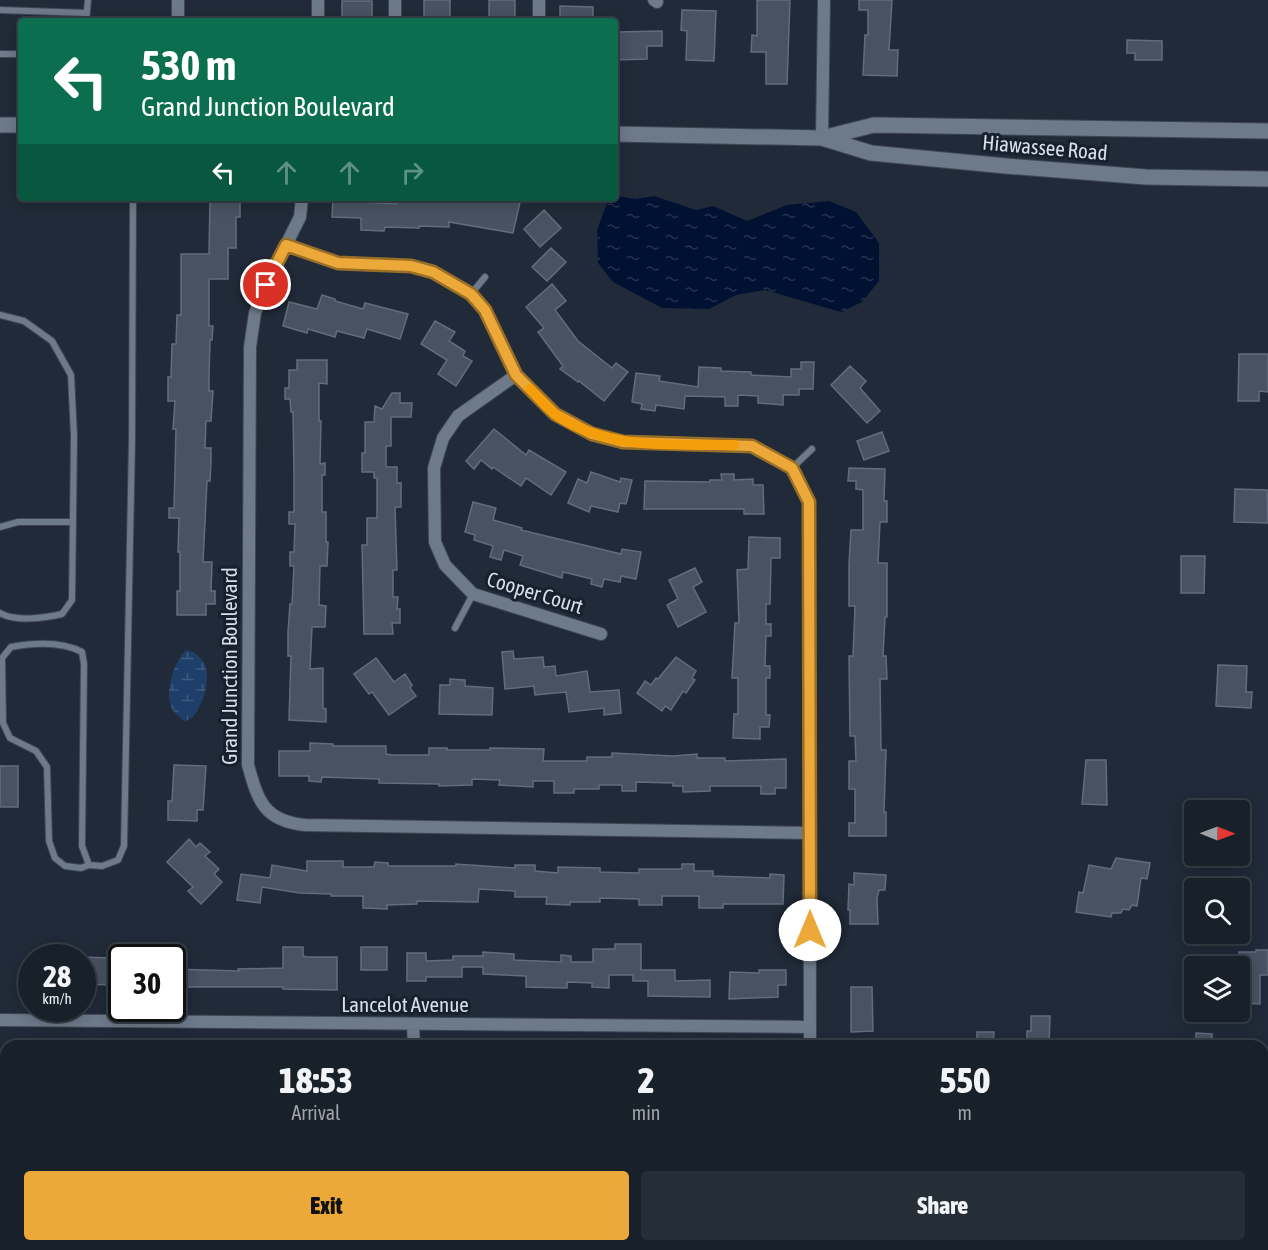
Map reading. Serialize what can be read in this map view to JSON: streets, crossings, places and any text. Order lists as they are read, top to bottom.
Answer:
{
  "streets": {
    "main road": ["Hiawassee Road"],
    "street": ["Cooper Court", "Grand Junction Boulevard", "Lancelot Avenue"]
  },
  "north": "right",
  "page": {
    "turn": ["530 m", "Grand Junction Boulevard"],
    "speed": "28 km/h",
    "limit": "30",
    "eta": [
      "18:53",
      "Arrival",
      "2",
      "min",
      "550",
      "m"
    ],
    "buttons": ["Exit", "Share"]
  }
}
